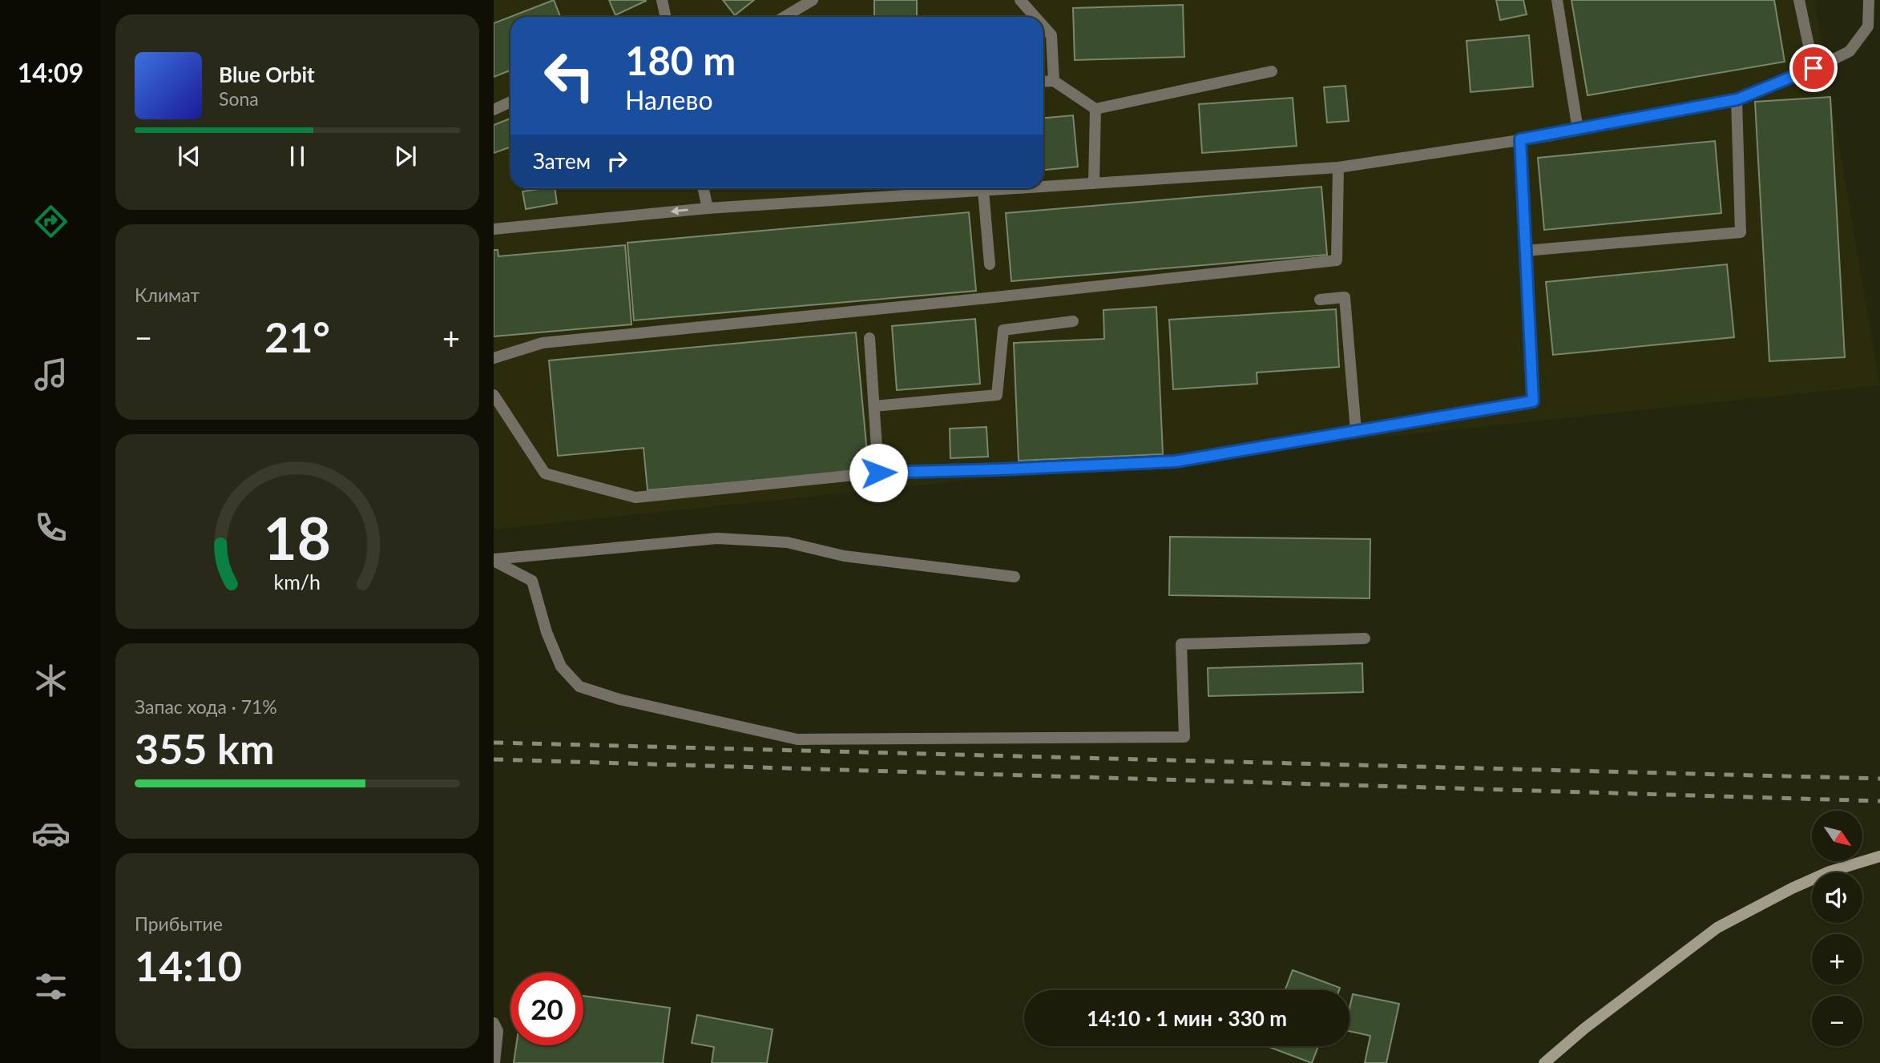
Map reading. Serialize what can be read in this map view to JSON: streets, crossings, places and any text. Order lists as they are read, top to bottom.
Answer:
{
  "north": "bottom right",
  "page": {
    "tabs": "14:09",
    "turn": ["180 m", "Налево"],
    "song": ["Blue Orbit", "Sona"],
    "then": "Затем",
    "tile": [
      "Климат",
      ["Запас хода · 71%", "355 km"],
      ["Прибытие", "14:10"]
    ],
    "heat": ["−", "21°", "+"],
    "map_buttons": ["+", "−"],
    "limit": "20",
    "trip": "14:10 · 1 мин · 330 m",
    "gauge": ["18", "km/h"]
  }
}
